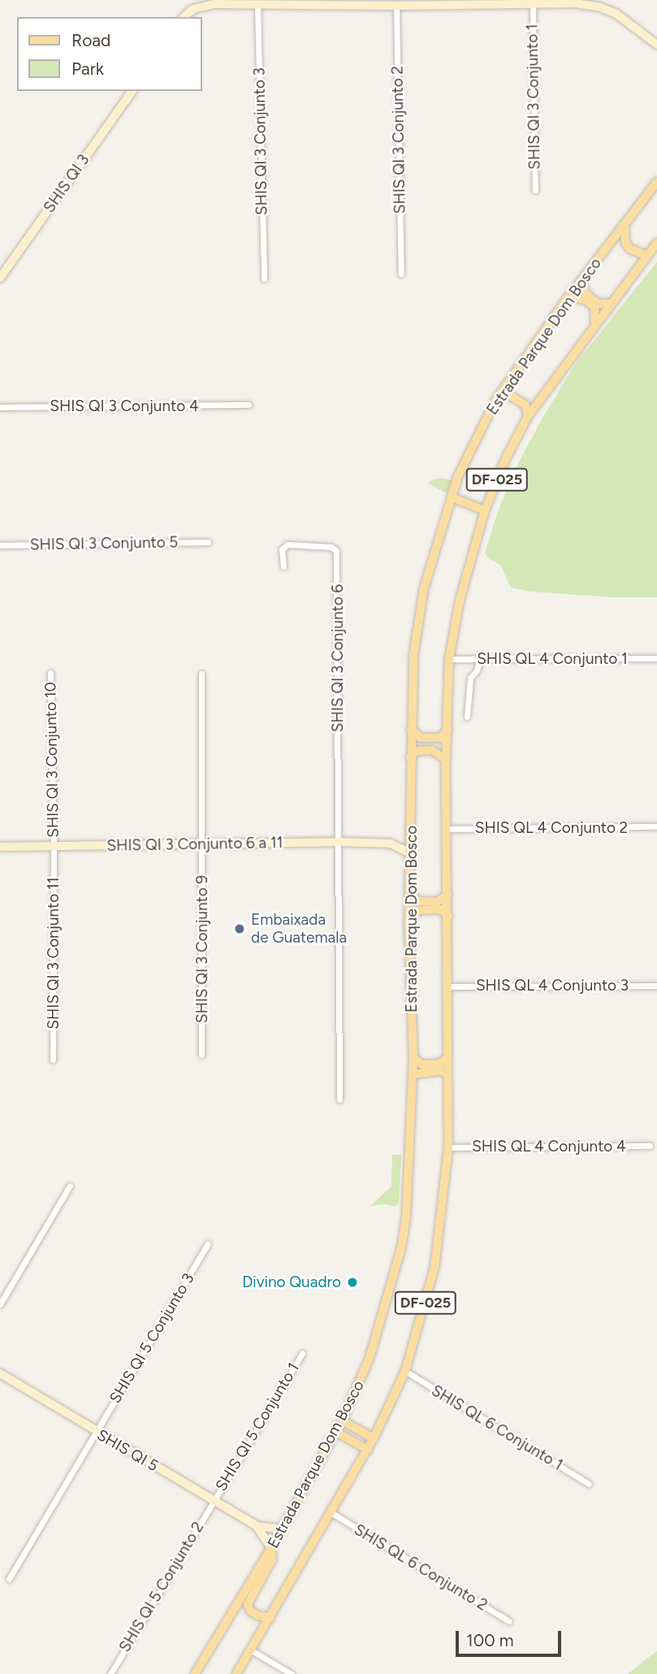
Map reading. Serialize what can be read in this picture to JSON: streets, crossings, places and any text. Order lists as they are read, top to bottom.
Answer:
{
  "streets": {
    "main road": ["Estrada Parque Dom Bosco", "DF-025"],
    "street": [
      "SHIS QI 3 Conjunto 1",
      "SHIS QI 3 Conjunto 2",
      "SHIS QI 3 Conjunto 3",
      "SHIS QI 3",
      "SHIS QI 3 Conjunto 4",
      "SHIS QI 3 Conjunto 5",
      "SHIS QI 3 Conjunto 6",
      "SHIS QL 4 Conjunto 1",
      "SHIS QI 3 Conjunto 10",
      "SHIS QL 4 Conjunto 2",
      "SHIS QI 3 Conjunto 6 a 11",
      "SHIS QI 3 Conjunto 9",
      "SHIS QI 3 Conjunto 11",
      "SHIS QL 4 Conjunto 3",
      "SHIS QL 4 Conjunto 4",
      "SHIS QI 5 Conjunto 3",
      "SHIS QI 5 Conjunto 1",
      "SHIS QL 6 Conjunto 1",
      "SHIS QI 5",
      "SHIS QL 6 Conjunto 2",
      "SHIS QI 5 Conjunto 2"
    ]
  },
  "crossings": [
    ["Estrada Parque Dom Bosco", "SHIS QL 4 Conjunto 1"],
    ["Estrada Parque Dom Bosco", "SHIS QL 4 Conjunto 2"],
    ["Estrada Parque Dom Bosco", "SHIS QI 3 Conjunto 6 a 11"],
    ["Estrada Parque Dom Bosco", "SHIS QL 4 Conjunto 3"],
    ["Estrada Parque Dom Bosco", "SHIS QL 4 Conjunto 4"],
    ["Estrada Parque Dom Bosco", "SHIS QL 6 Conjunto 1"],
    ["Estrada Parque Dom Bosco", "SHIS QI 5"],
    ["Estrada Parque Dom Bosco", "SHIS QL 6 Conjunto 2"],
    ["SHIS QI 3 Conjunto 6", "SHIS QI 3 Conjunto 6 a 11"],
    ["SHIS QI 3 Conjunto 10", "SHIS QI 3 Conjunto 6 a 11"],
    ["SHIS QI 3 Conjunto 10", "SHIS QI 3 Conjunto 11"],
    ["SHIS QI 3 Conjunto 6 a 11", "SHIS QI 3 Conjunto 9"],
    ["SHIS QI 3 Conjunto 6 a 11", "SHIS QI 3 Conjunto 11"],
    ["SHIS QI 5 Conjunto 3", "SHIS QI 5"],
    ["SHIS QI 5 Conjunto 1", "SHIS QI 5"],
    ["SHIS QI 5 Conjunto 1", "SHIS QI 5 Conjunto 2"],
    ["SHIS QI 5", "SHIS QI 5 Conjunto 2"]
  ],
  "places": ["Embaixada de Guatemala", "Divino Quadro"],
  "legend": ["Road", "Park"],
  "scale_bar": "100 m"
}
